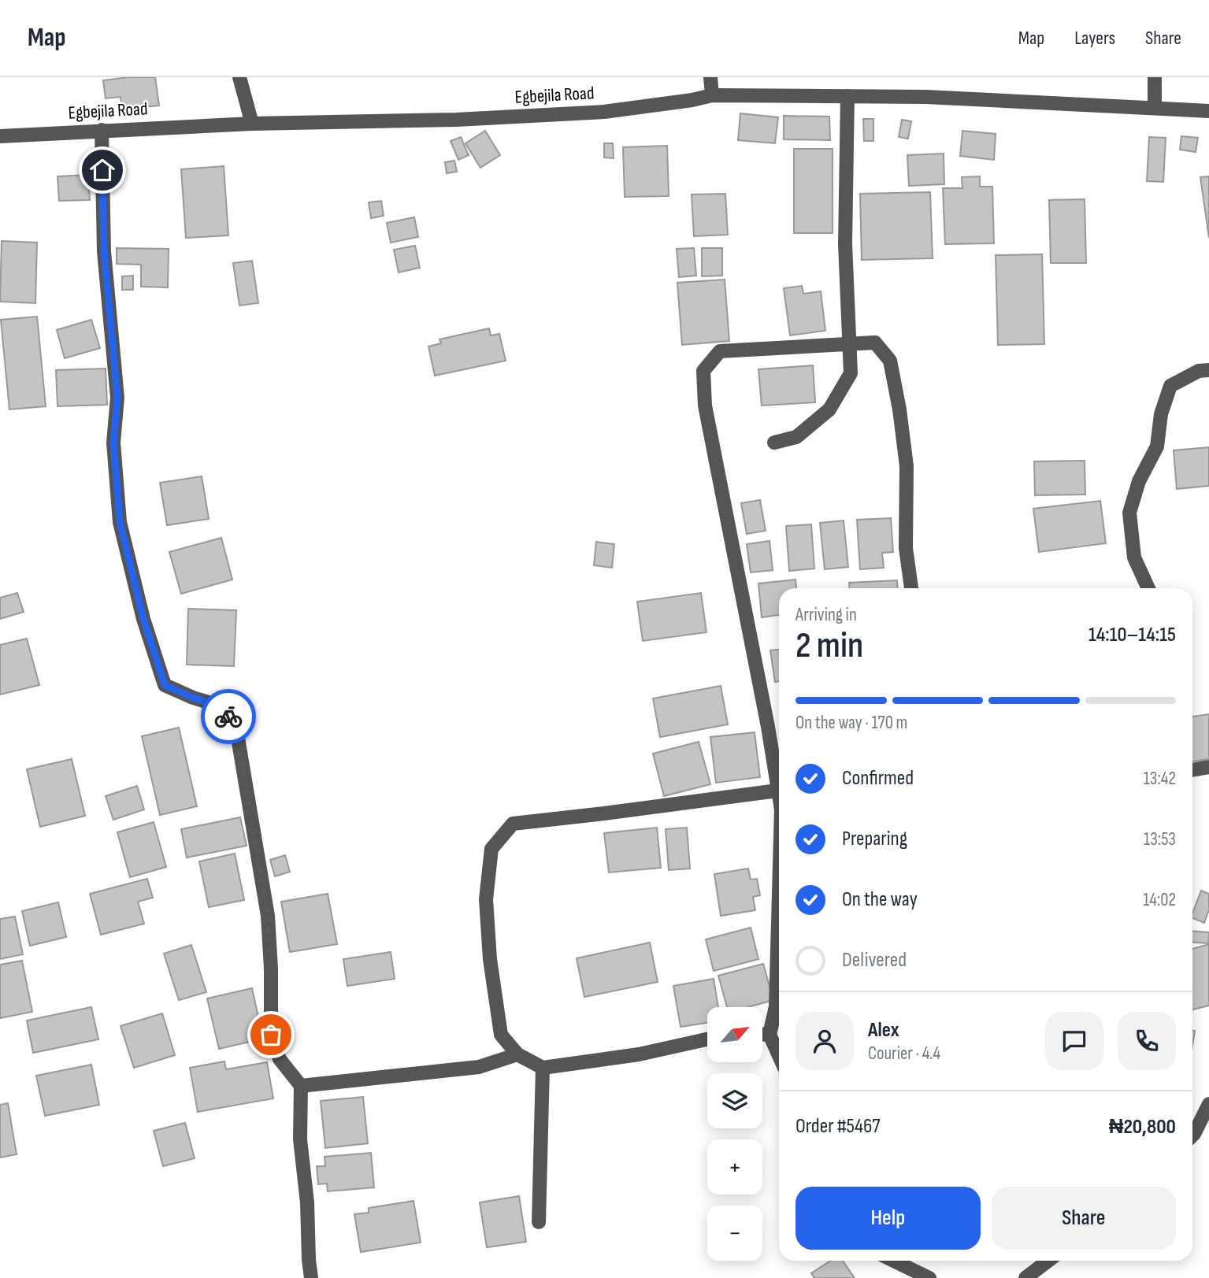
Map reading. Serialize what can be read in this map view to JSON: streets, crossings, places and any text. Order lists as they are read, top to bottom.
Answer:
{
  "streets": {
    "street": ["Egbejila Road"]
  },
  "north": "top right",
  "page": {
    "header": "Map",
    "nav": ["Map", "Layers", "Share"],
    "heading": ["2 min", "Arriving in", "14:10–14:15"],
    "panel": [
      "Alex",
      "Courier · 4.4",
      "Order #5467",
      "₦20,800"
    ],
    "bar": "On the way · 170 m",
    "list": [
      ["Confirmed", "13:42"],
      ["Preparing", "13:53"],
      ["On the way", "14:02"],
      "Delivered"
    ],
    "map_buttons": ["+", "−"],
    "buttons": ["Help", "Share"]
  }
}
